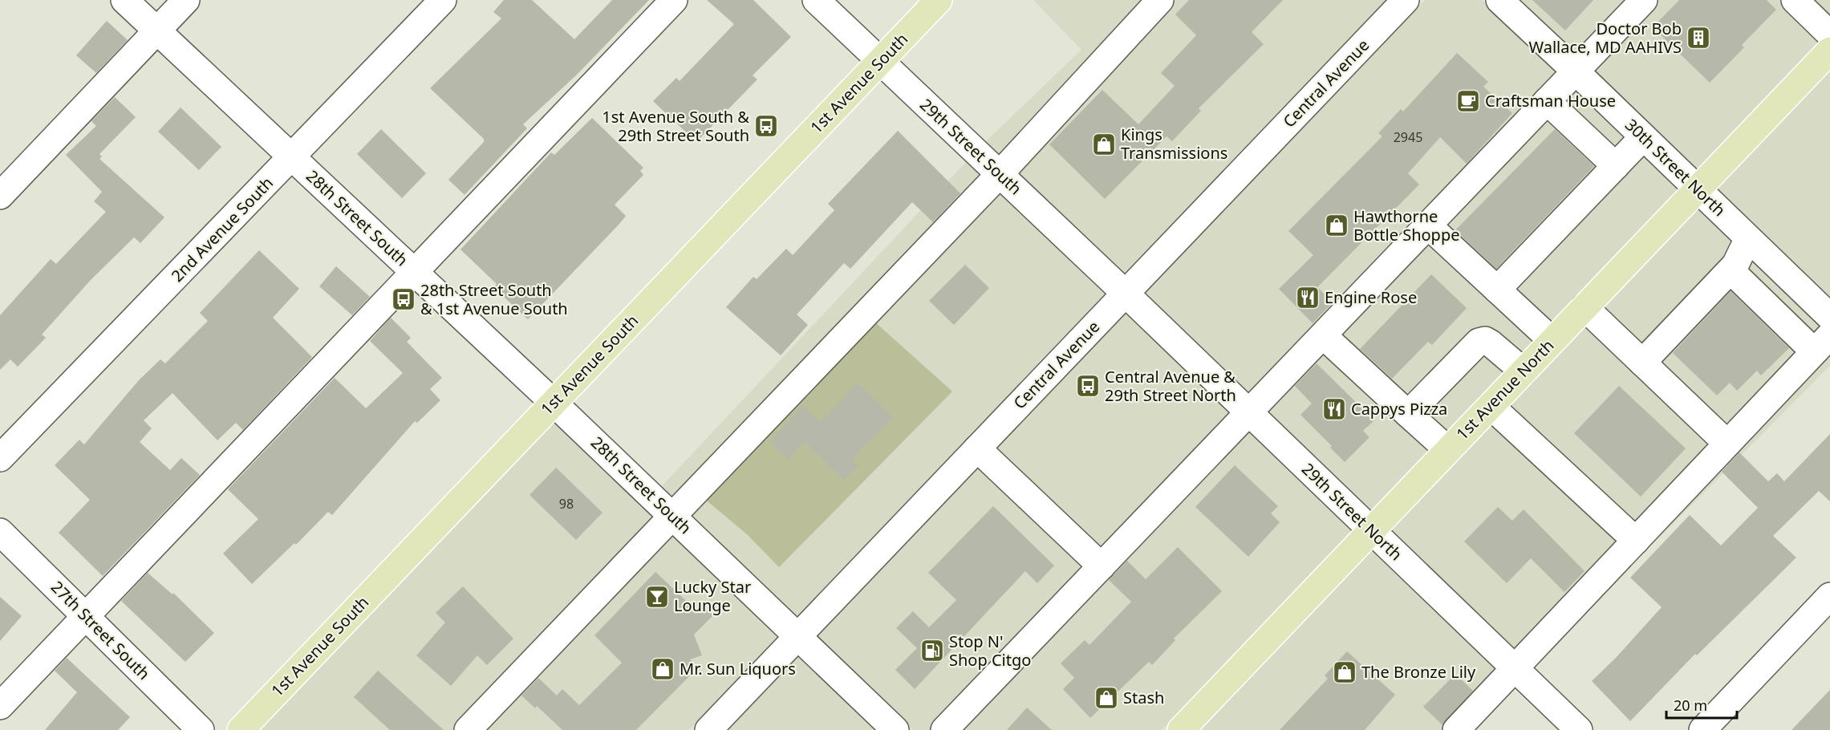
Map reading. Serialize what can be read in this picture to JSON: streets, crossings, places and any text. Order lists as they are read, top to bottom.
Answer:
{
  "streets": {
    "main road": ["1st Avenue South", "1st Avenue North"],
    "street": [
      "Central Avenue",
      "29th Street South",
      "30th Street North",
      "28th Street South",
      "2nd Avenue South",
      "29th Street North",
      "27th Street South"
    ]
  },
  "crossings": [
    ["1st Avenue South", "29th Street South"],
    ["1st Avenue South", "28th Street South"],
    ["Central Avenue", "29th Street South"],
    ["Central Avenue", "28th Street South"],
    ["Central Avenue", "29th Street North"],
    ["29th Street South", "29th Street North"],
    ["30th Street North", "1st Avenue North"],
    ["28th Street South", "2nd Avenue South"],
    ["1st Avenue North", "29th Street North"]
  ],
  "places": {
    "building": ["Doctor Bob Wallace, MD AAHIVS"],
    "cafe": ["Craftsman House"],
    "bus stop": ["1st Avenue South & 29th Street South", "28th Street South & 1st Avenue South", "Central Avenue & 29th Street North"],
    "shop": [
      "Kings Transmissions",
      "Hawthorne Bottle Shoppe",
      "Mr. Sun Liquors",
      "The Bronze Lily",
      "Stash"
    ],
    "restaurant": ["Engine Rose", "Cappys Pizza"],
    "bar": ["Lucky Star Lounge"],
    "fuel station": ["Stop N' Shop Citgo"]
  },
  "house_numbers": ["2945", "98"],
  "scale_bar": "20 m"
}
